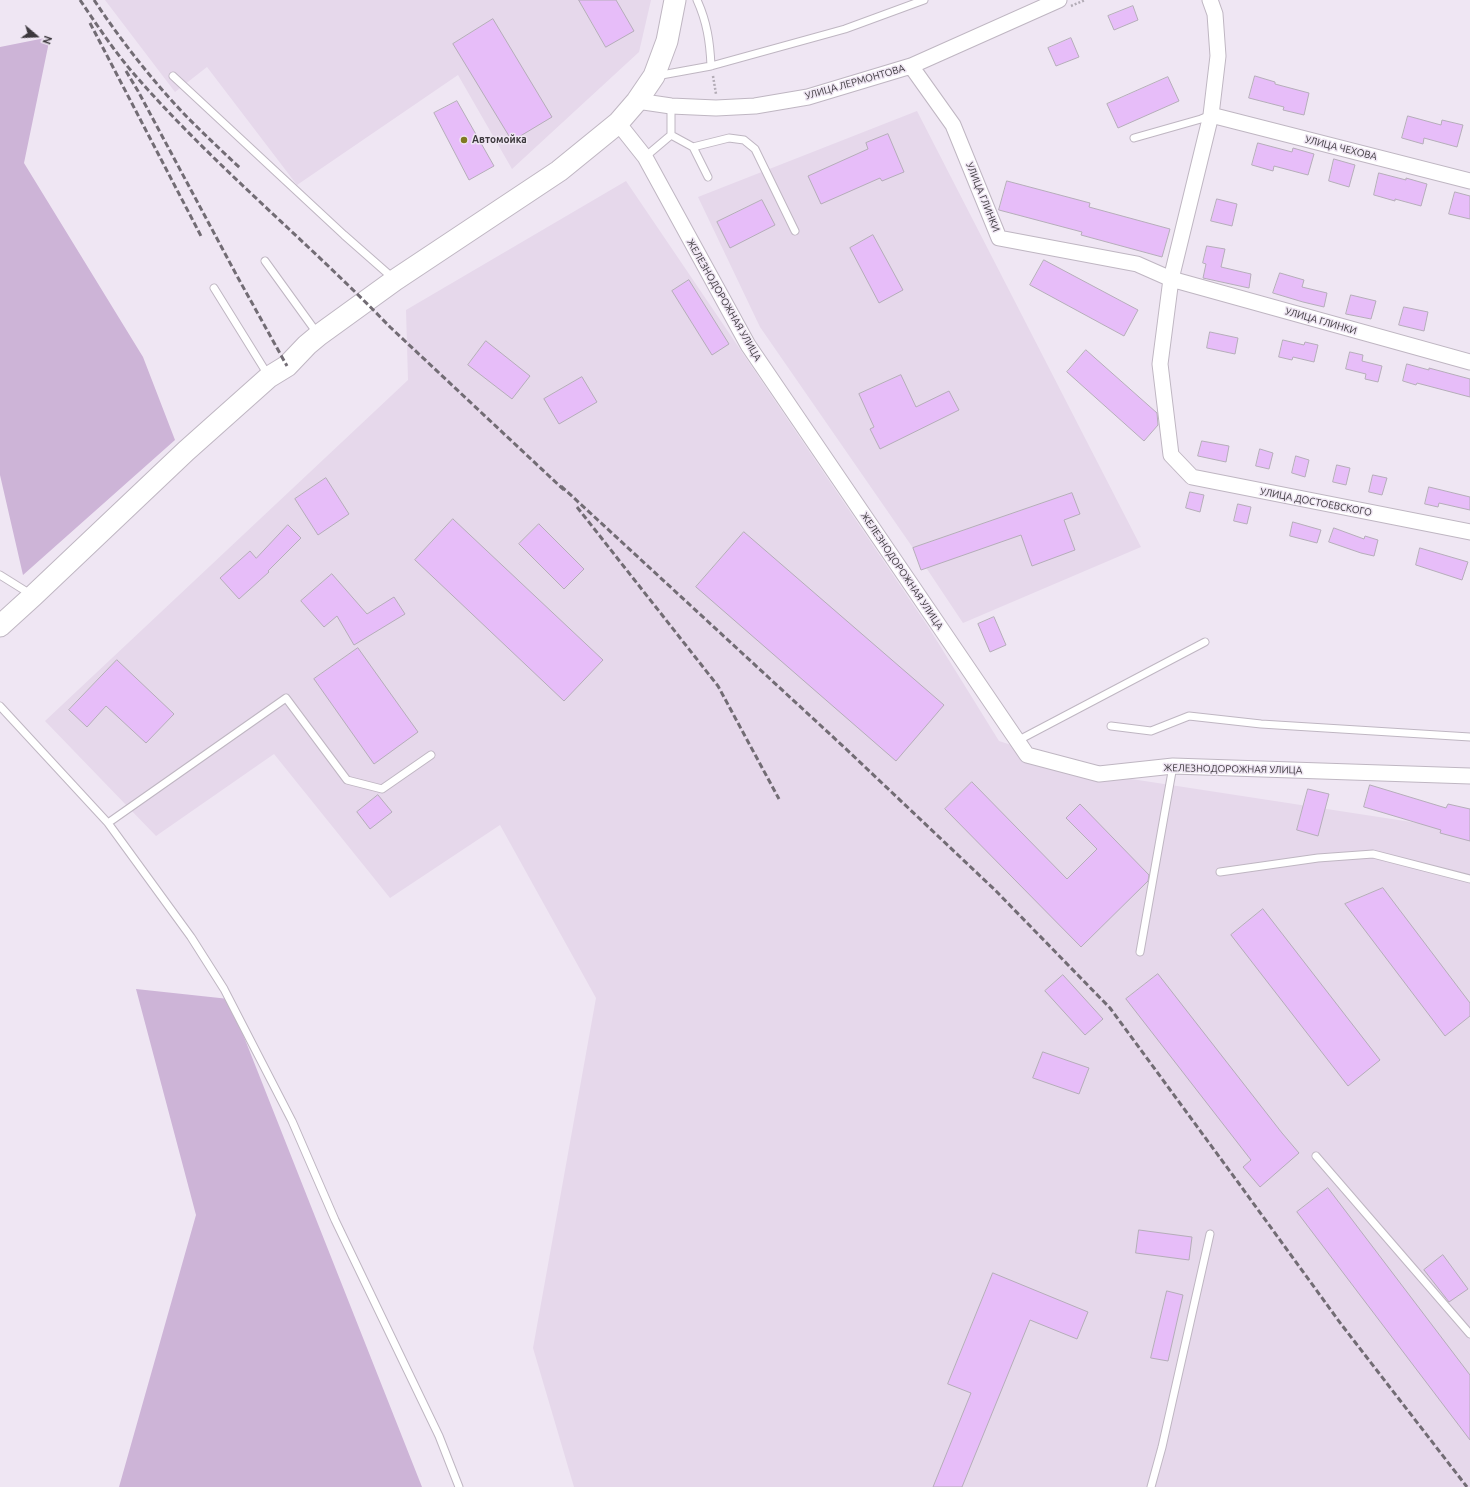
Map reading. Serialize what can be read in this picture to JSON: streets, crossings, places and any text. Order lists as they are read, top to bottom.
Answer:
{
  "streets": {
    "street": [
      "УЛИЦА ЛЕРМОНТОВА",
      "УЛИЦА ЧЕХОВА",
      "УЛИЦА ГЛИНКИ",
      "ЖЕЛЕЗНОДОРОЖНАЯ УЛИЦА",
      "УЛИЦА ДОСТОЕВСКОГО"
    ]
  },
  "crossings": [
    ["УЛИЦА ЛЕРМОНТОВА", "УЛИЦА ГЛИНКИ"],
    ["УЛИЦА ГЛИНКИ", "УЛИЦА ДОСТОЕВСКОГО"]
  ],
  "places": ["Автомойка"],
  "north": "right"
}
